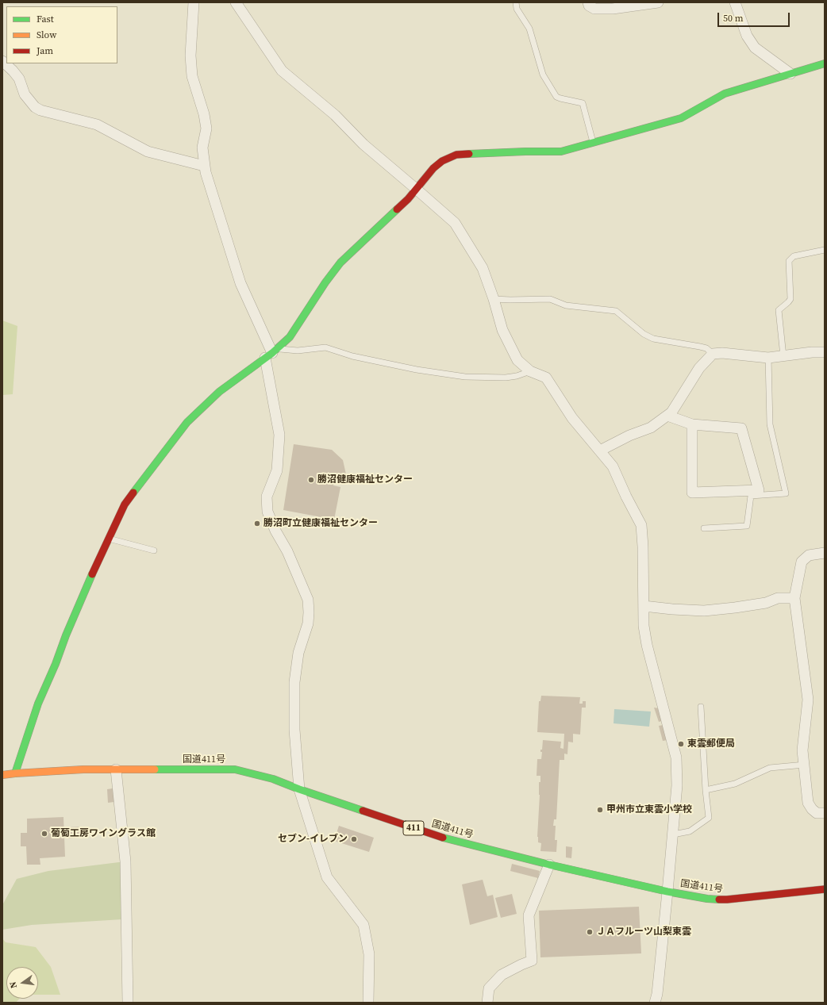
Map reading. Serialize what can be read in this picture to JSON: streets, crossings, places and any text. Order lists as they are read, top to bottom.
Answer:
{
  "streets": {
    "main road": ["国道411号", "411"]
  },
  "places": [
    "勝沼健康福祉センター",
    "勝沼町立健康福祉センター",
    "東雲郵便局",
    "甲州市立東雲小学校",
    "葡萄工房ワイングラス館",
    "セブン-イレブン",
    "ＪＡフルーツ山梨東雲"
  ],
  "legend": ["Fast", "Slow", "Jam"],
  "scale_bar": "50 m",
  "north": "left"
}
